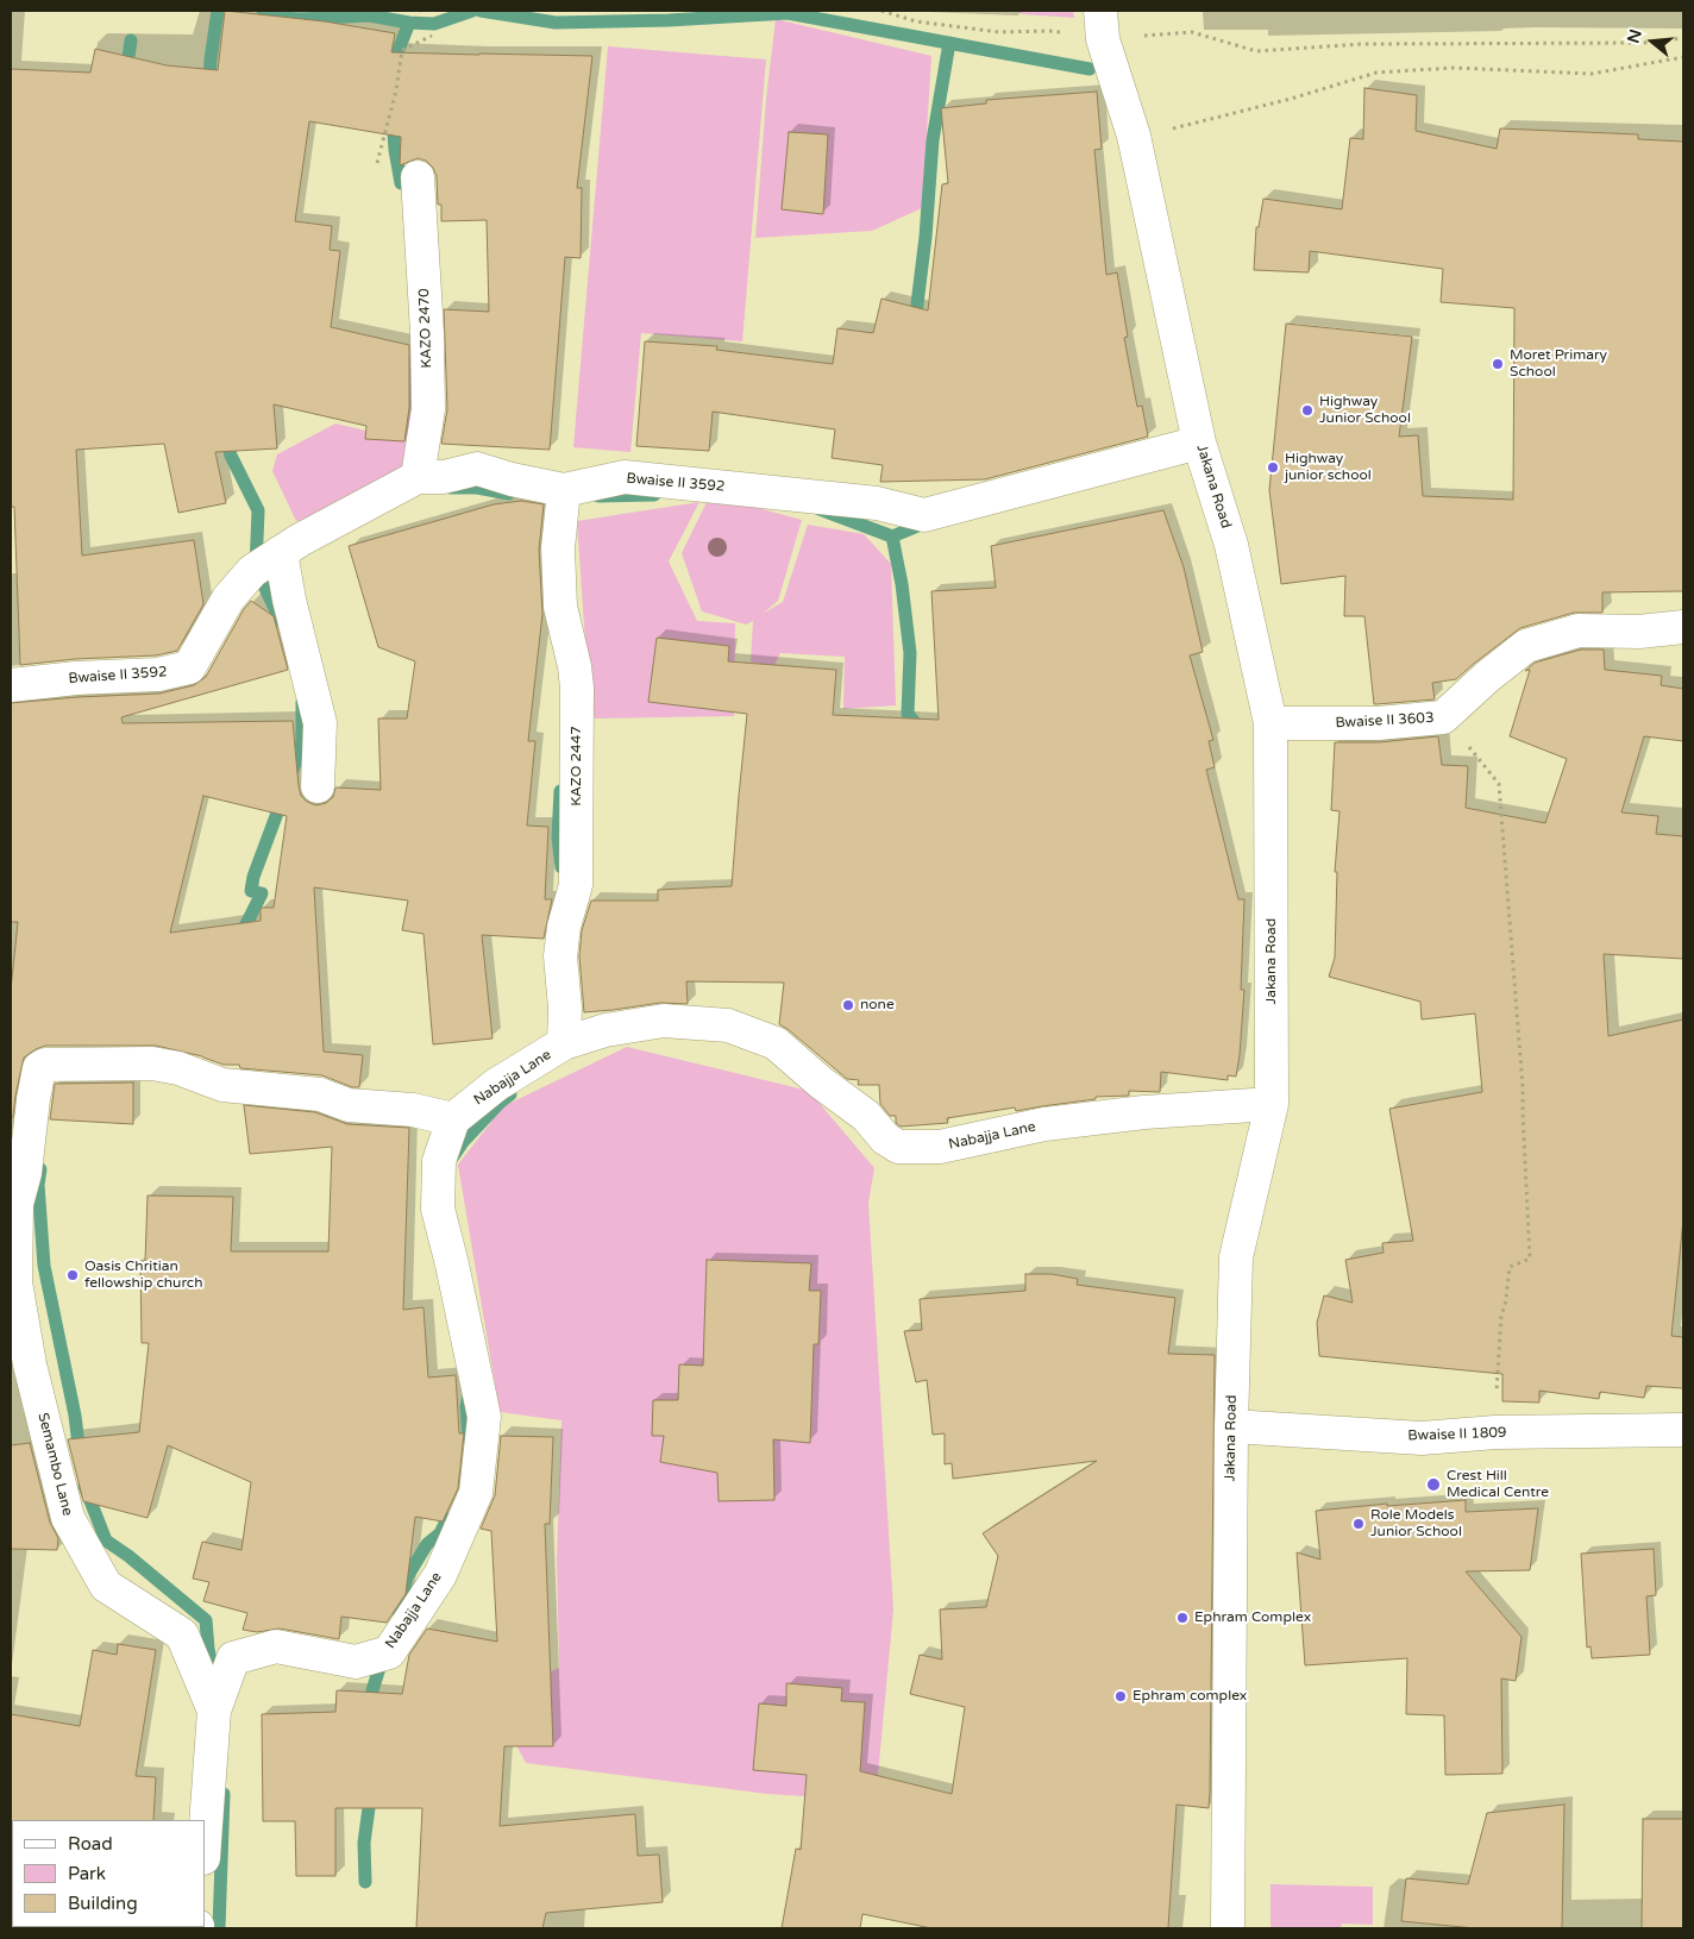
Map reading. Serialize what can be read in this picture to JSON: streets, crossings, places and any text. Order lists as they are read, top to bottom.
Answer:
{
  "streets": {
    "street": [
      "KAZO 2470",
      "Bwaise II 3592",
      "Jakana Road",
      "Bwaise II 3603",
      "KAZO 2447",
      "Nabajja Lane",
      "Bwaise II 1809",
      "Semambo Lane"
    ]
  },
  "crossings": [
    ["KAZO 2470", "Bwaise II 3592"],
    ["Bwaise II 3592", "Jakana Road"],
    ["Bwaise II 3592", "KAZO 2447"],
    ["Jakana Road", "Bwaise II 3603"],
    ["Jakana Road", "Nabajja Lane"],
    ["Jakana Road", "Bwaise II 1809"],
    ["KAZO 2447", "Nabajja Lane"],
    ["Nabajja Lane", "Semambo Lane"]
  ],
  "places": [
    "Moret Primary School",
    "Highway Junior School",
    "Highway junior school",
    "none",
    "Oasis Chritian fellowship church",
    "Crest Hill Medical Centre",
    "Role Models Junior School",
    "Ephram Complex",
    "Ephram complex"
  ],
  "legend": ["Road", "Park", "Building"],
  "north": "left"
}
